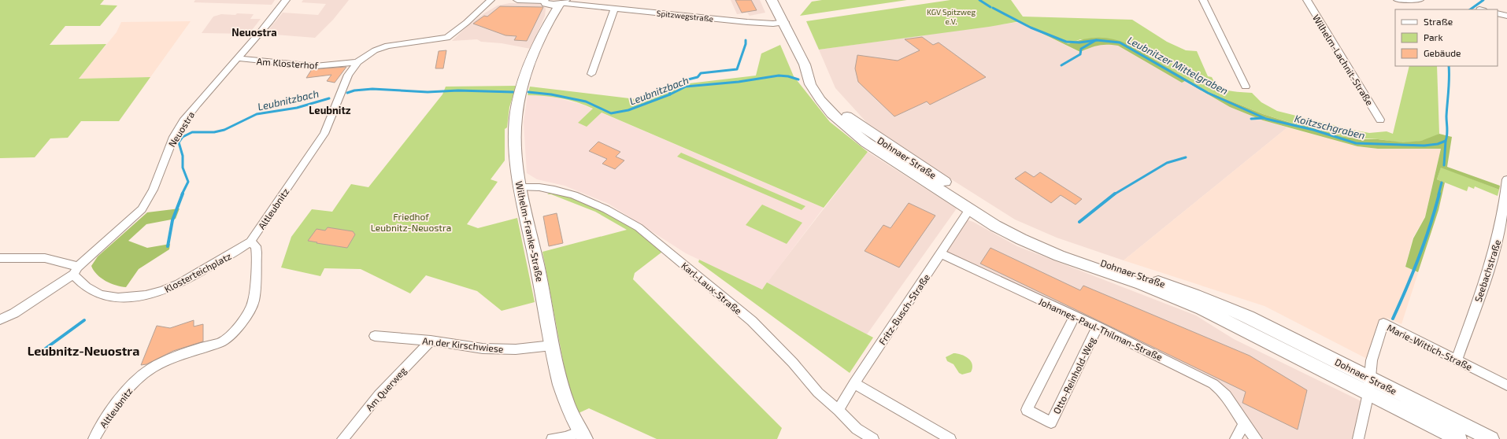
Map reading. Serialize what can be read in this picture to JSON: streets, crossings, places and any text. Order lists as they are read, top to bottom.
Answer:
{
  "streets": {
    "main road": ["Dohnaer Straße", "Wilhelm-Franke-Straße"],
    "street": [
      "Spitzwegstraße",
      "Wilhelm-Lachnit-Straße",
      "Am Klosterhof",
      "Neuostra",
      "Altleubnitz",
      "Seebachstraße",
      "Klosterteichplatz",
      "Karl-Laux-Straße",
      "Fritz-Busch-Straße",
      "Johannes-Paul-Thilman-Straße",
      "An der Kirschwiese",
      "Marie-Wittich-Straße",
      "Otto-Reinhold-Weg",
      "Am Querweg"
    ]
  },
  "crossings": [
    ["Spitzwegstraße", "Dohnaer Straße"],
    ["Spitzwegstraße", "Wilhelm-Franke-Straße"],
    ["Am Klosterhof", "Neuostra"],
    ["Am Klosterhof", "Altleubnitz"],
    ["Neuostra", "Klosterteichplatz"],
    ["Dohnaer Straße", "Fritz-Busch-Straße"],
    ["Dohnaer Straße", "Marie-Wittich-Straße"],
    ["Altleubnitz", "Klosterteichplatz"],
    ["Wilhelm-Franke-Straße", "Karl-Laux-Straße"],
    ["Wilhelm-Franke-Straße", "An der Kirschwiese"],
    ["Seebachstraße", "Marie-Wittich-Straße"],
    ["Karl-Laux-Straße", "Fritz-Busch-Straße"],
    ["Fritz-Busch-Straße", "Johannes-Paul-Thilman-Straße"],
    ["Johannes-Paul-Thilman-Straße", "Otto-Reinhold-Weg"],
    ["An der Kirschwiese", "Am Querweg"]
  ],
  "districts": ["Neuostra", "Leubnitz", "Leubnitz-Neuostra"],
  "water": ["Leubnitzer Mittelgraben", "Leubnitzbach", "Koitzschgraben"],
  "parks": ["KGV Spitzweg e.V.", "Friedhof Leubnitz-Neuostra"],
  "legend": ["Straße", "Park", "Gebäude"]
}
